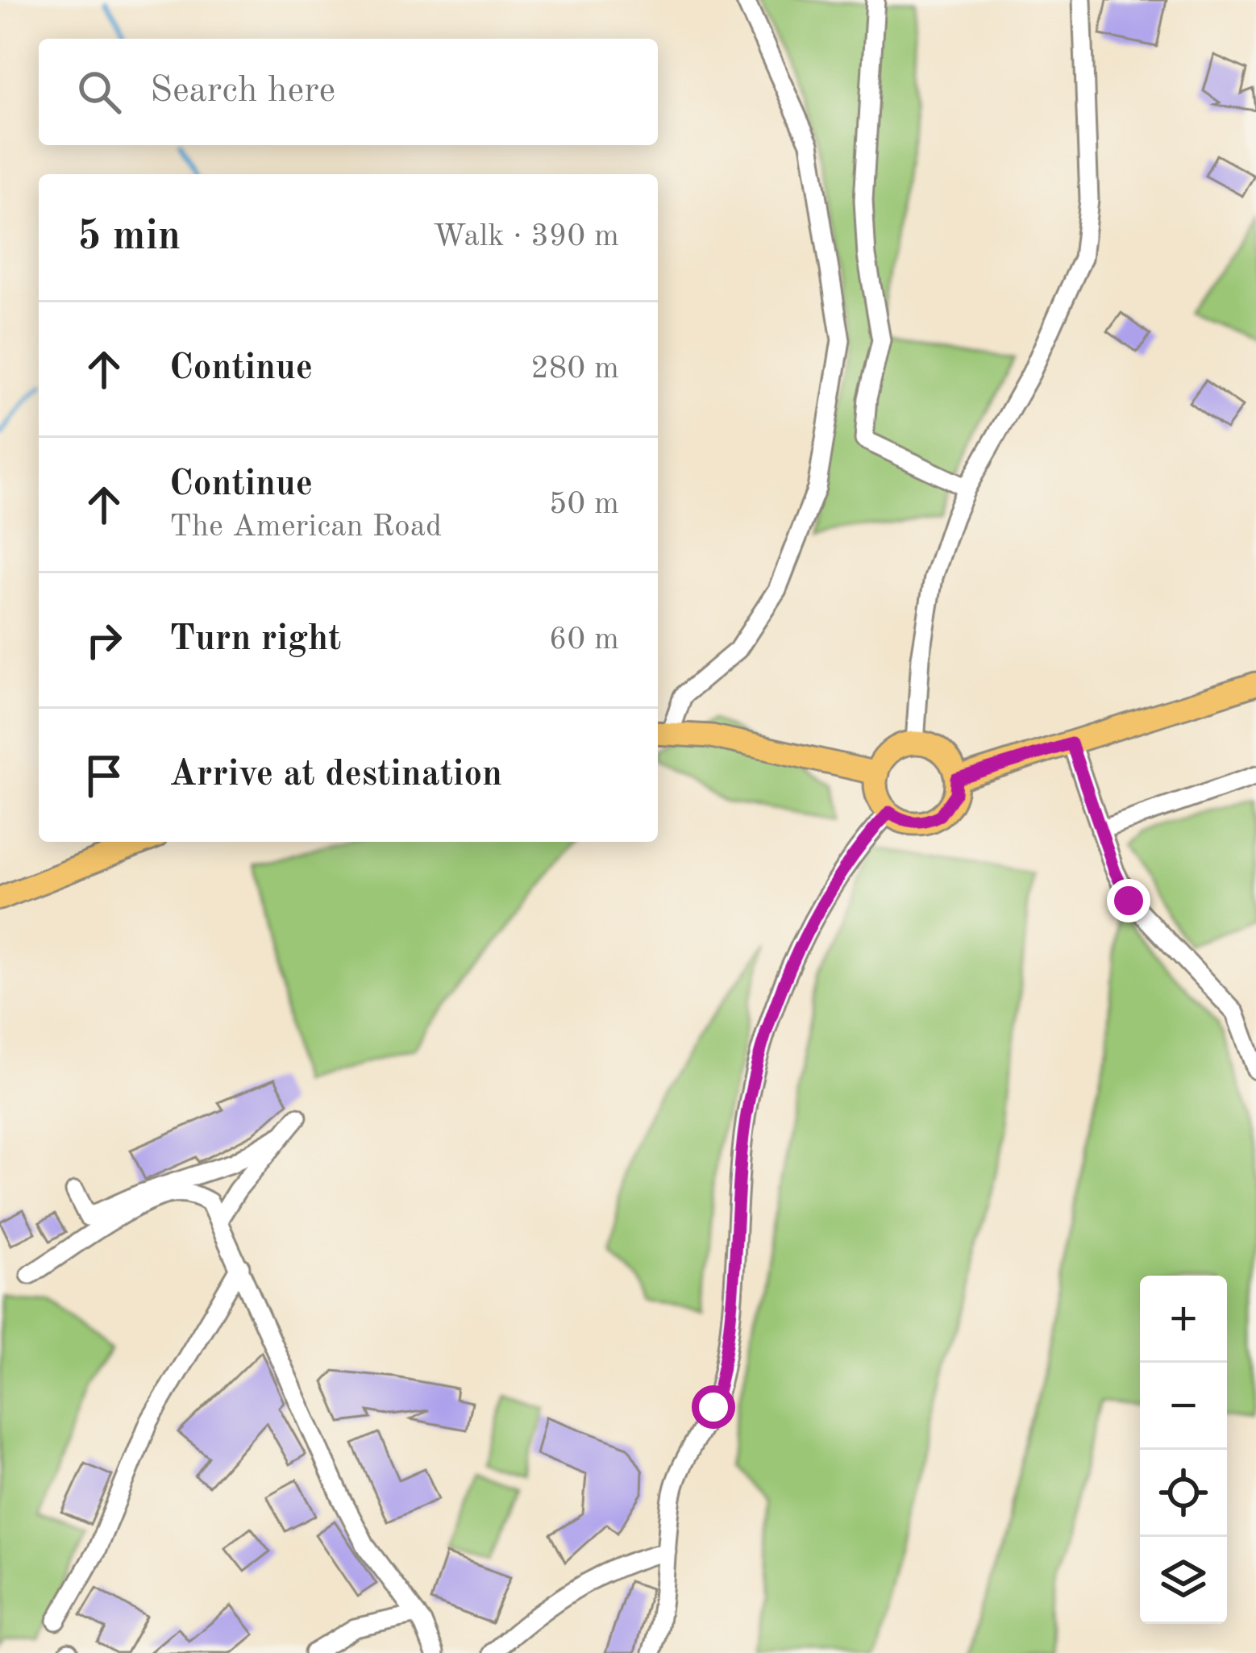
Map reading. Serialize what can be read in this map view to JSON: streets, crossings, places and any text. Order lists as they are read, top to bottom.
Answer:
{
  "page": {
    "search": "Search here",
    "heading": ["5 min", "Walk · 390 m"],
    "list": [
      ["Continue", "280 m"],
      ["Continue", "The American Road", "50 m"],
      ["Turn right", "60 m"],
      "Arrive at destination"
    ],
    "map_buttons": ["+", "−"]
  }
}
